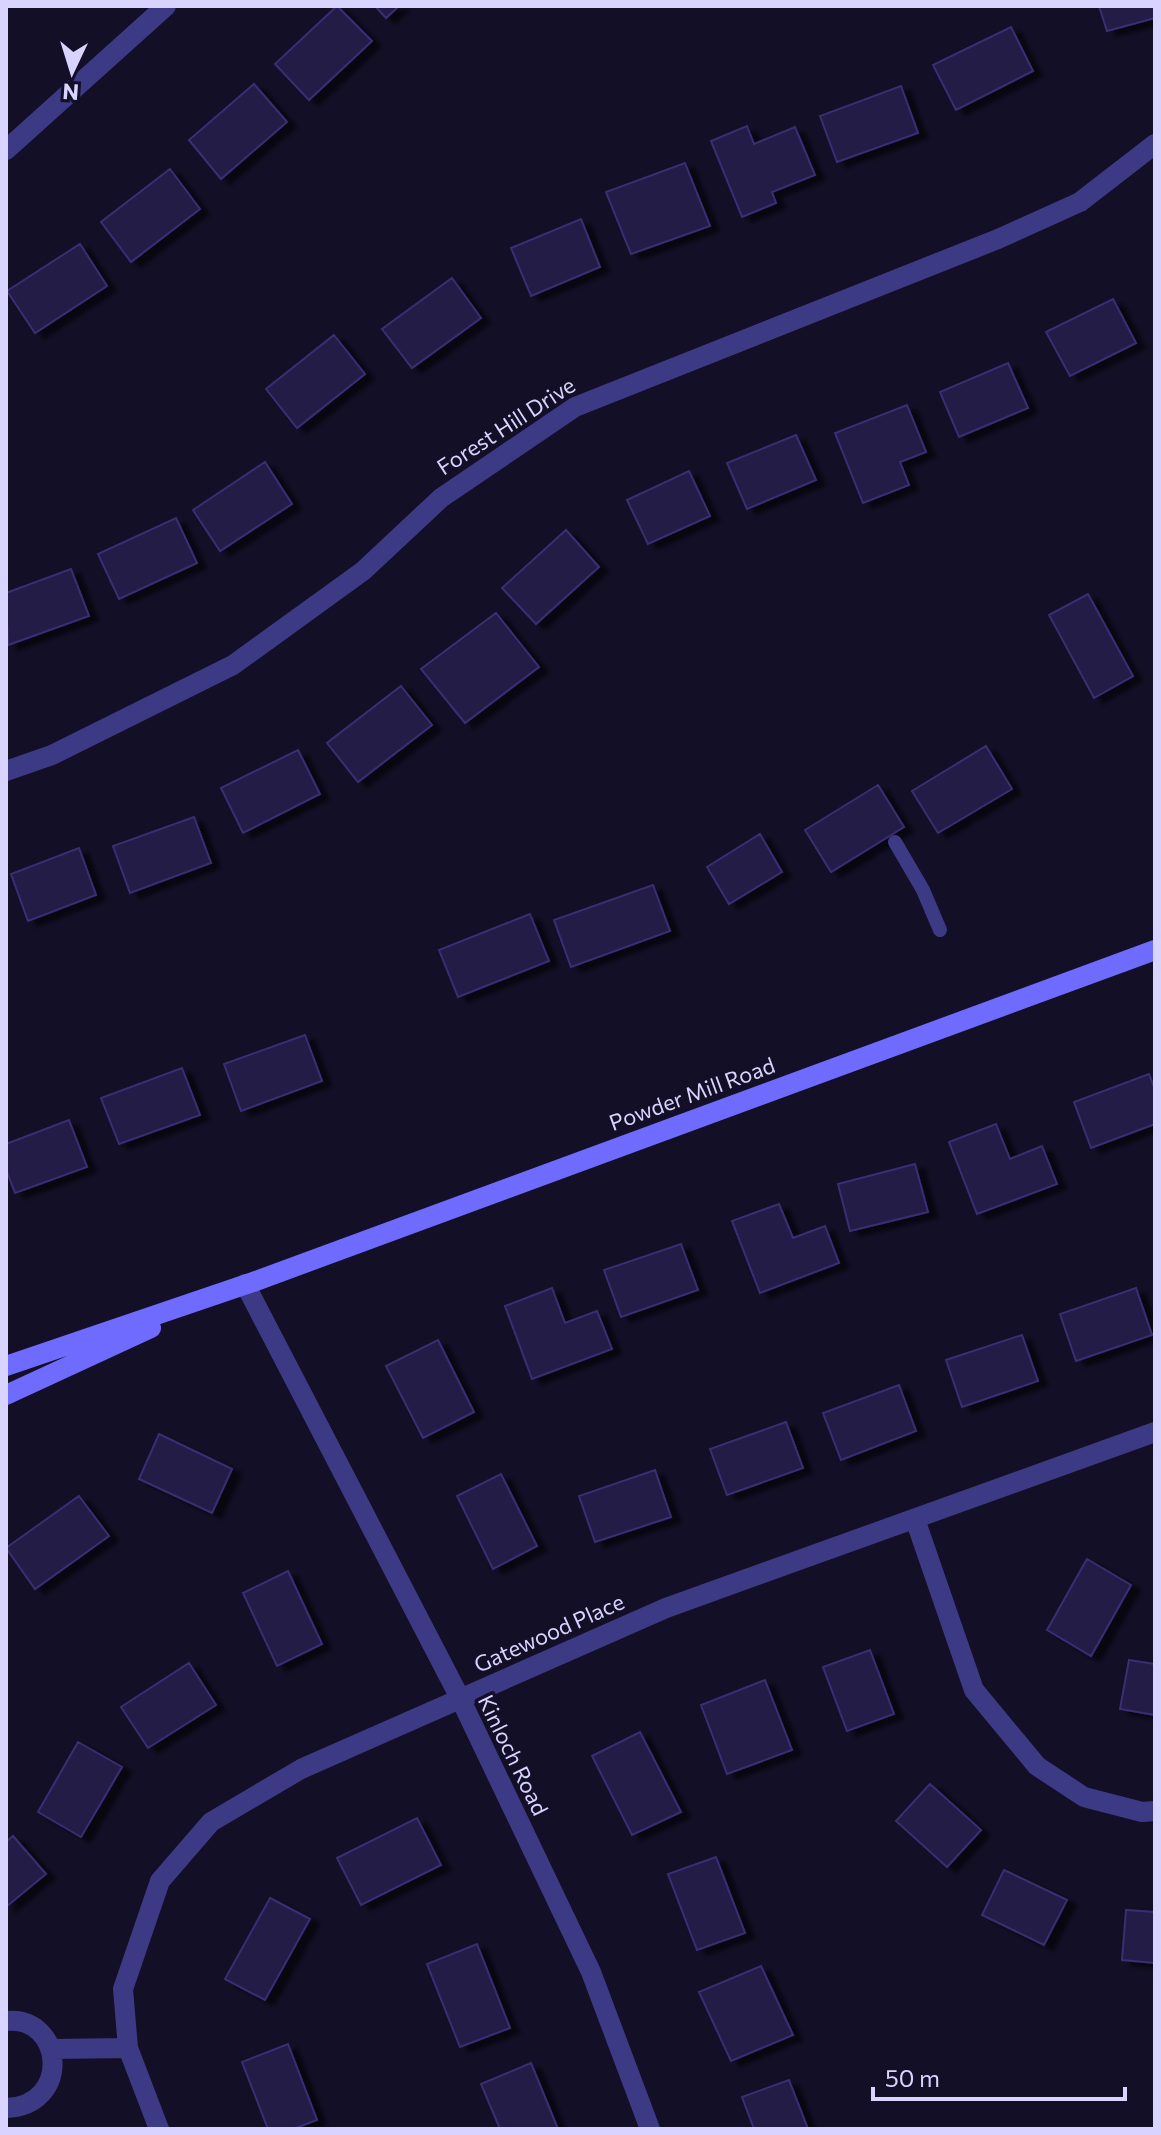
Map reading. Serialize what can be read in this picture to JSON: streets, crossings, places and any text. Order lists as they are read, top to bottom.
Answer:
{
  "streets": {
    "main road": ["Powder Mill Road"],
    "street": ["Forest Hill Drive", "Gatewood Place", "Kinloch Road"]
  },
  "crossings": [
    ["Powder Mill Road", "Kinloch Road"],
    ["Gatewood Place", "Kinloch Road"]
  ],
  "scale_bar": "50 m",
  "north": "bottom"
}
